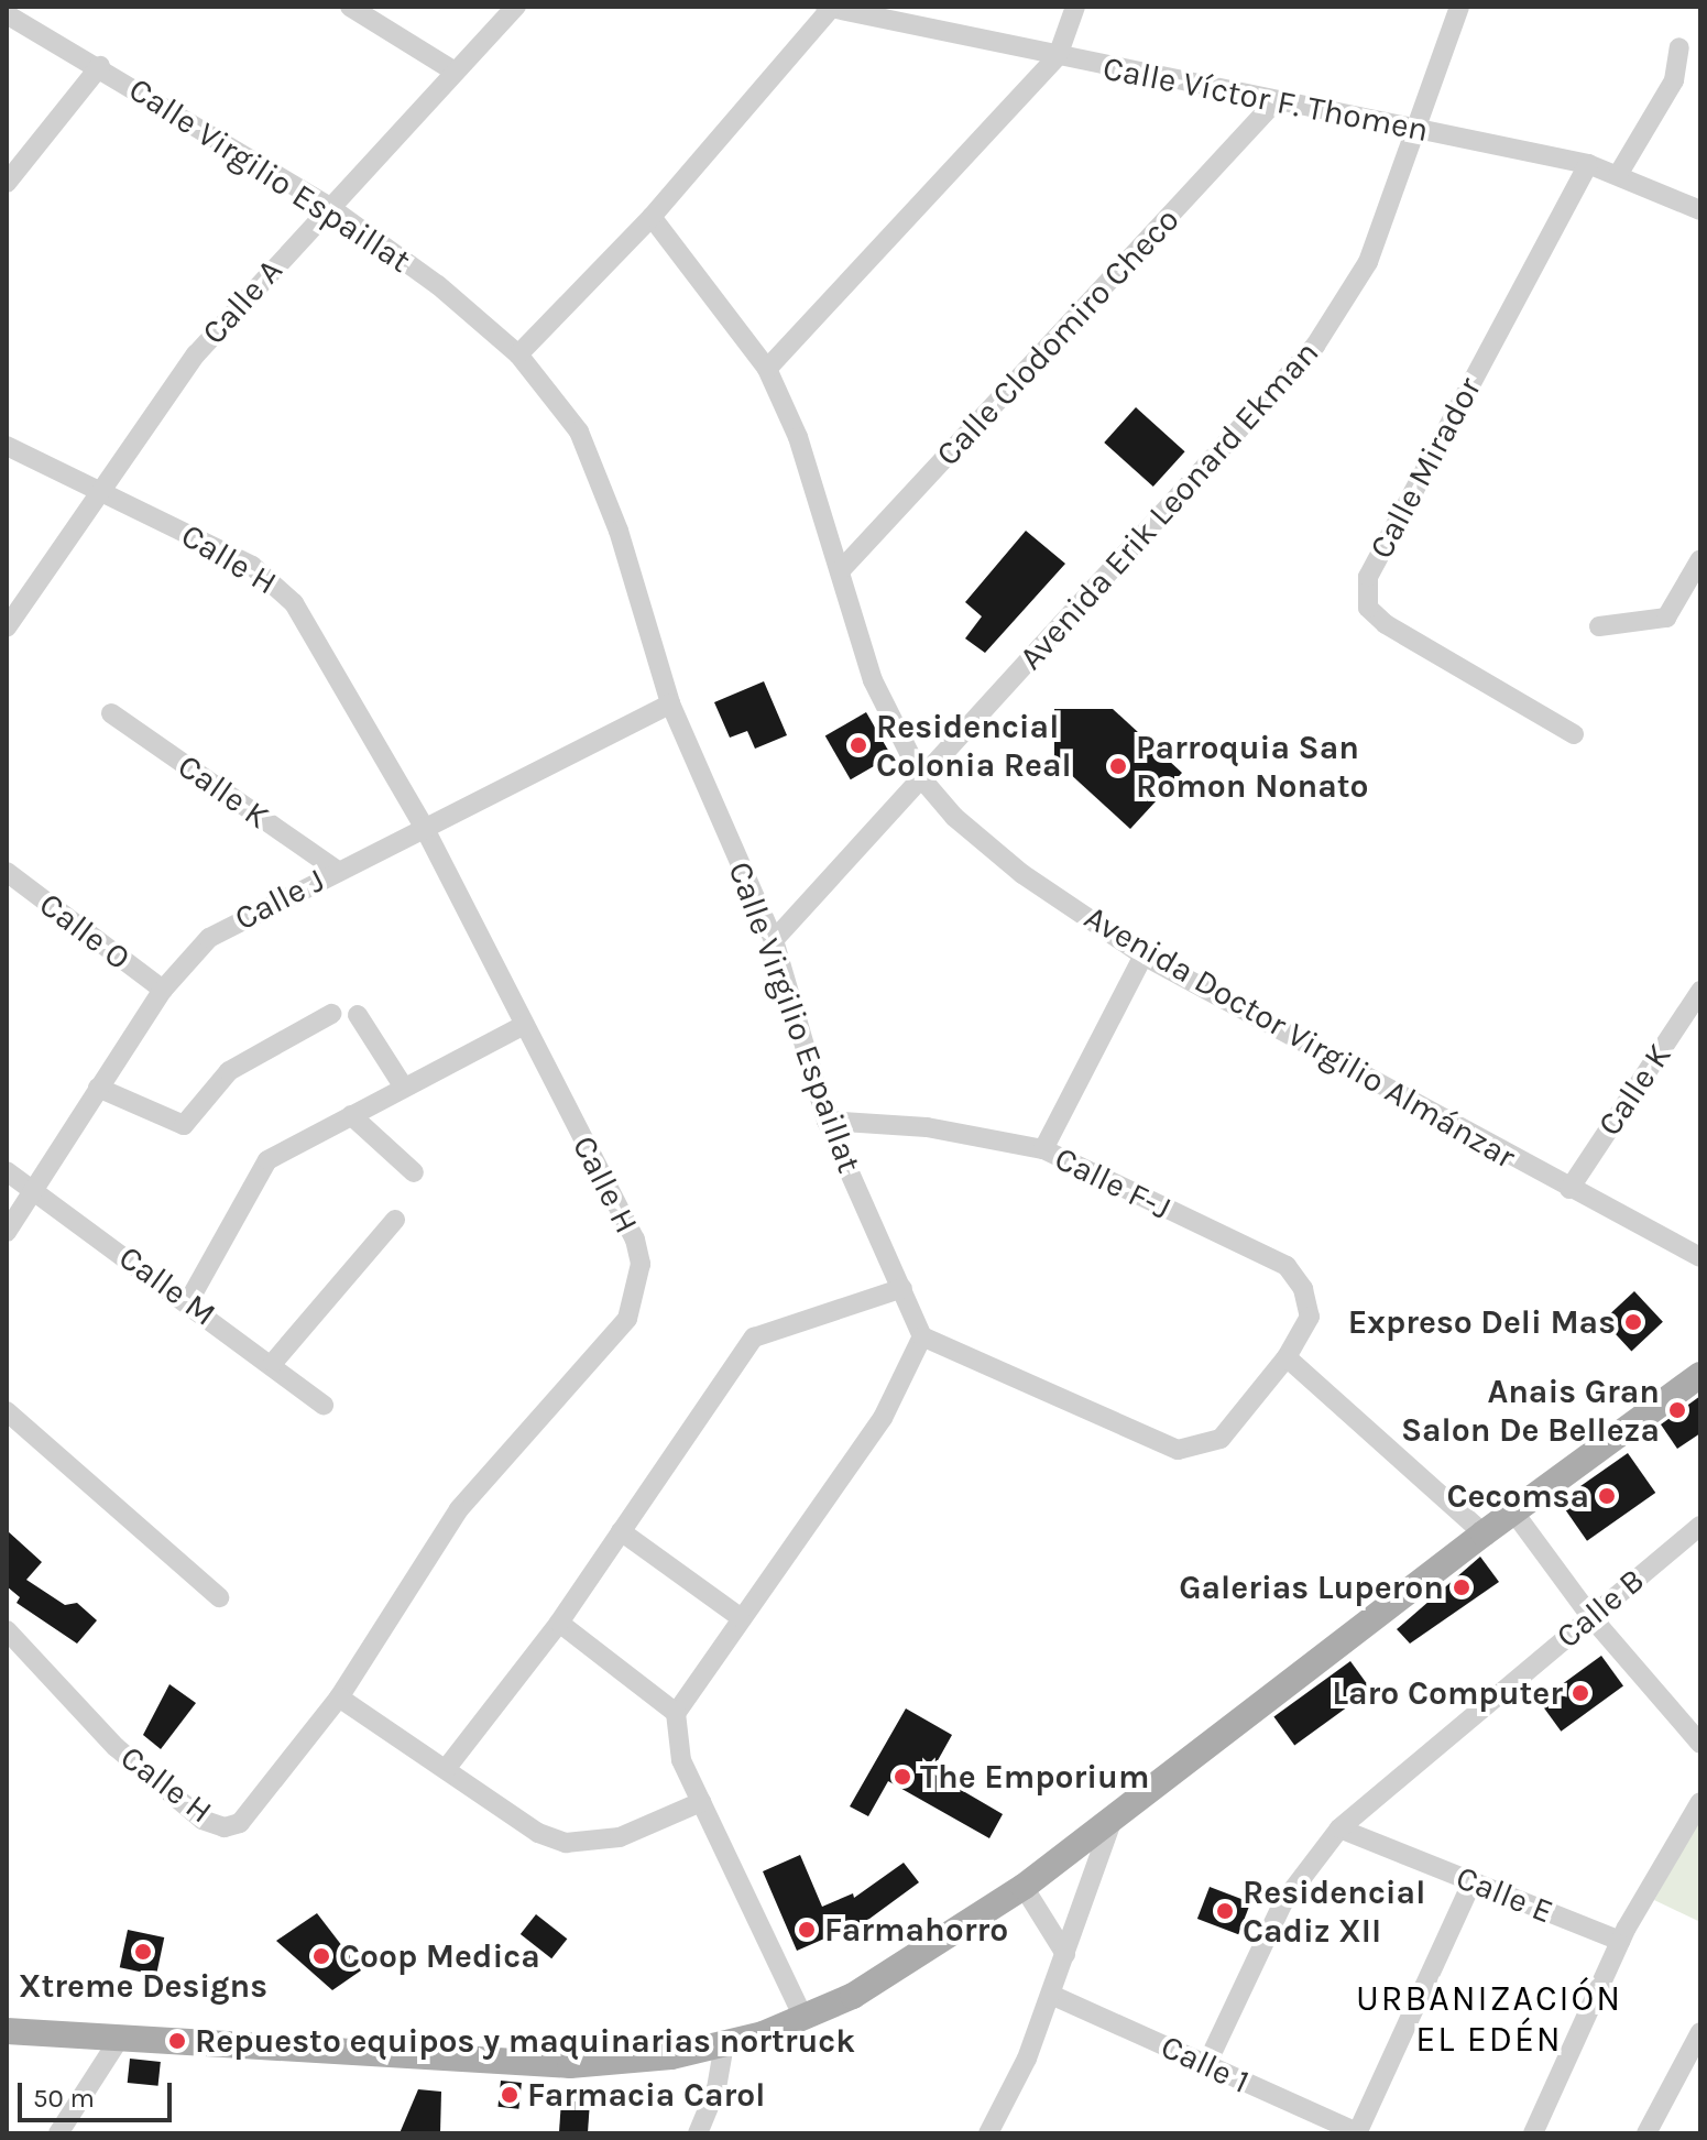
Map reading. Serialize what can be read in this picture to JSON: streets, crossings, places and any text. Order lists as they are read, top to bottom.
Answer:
{
  "streets": {
    "street": [
      "Calle Víctor F. Thomen",
      "Calle Virgilio Espaillat",
      "Calle A",
      "Calle Clodomiro Checo",
      "Calle Mirador",
      "Avenida Erik Leonard Ekman",
      "Calle H",
      "Calle K",
      "Calle J",
      "Calle O",
      "Avenida Doctor Virgilio Almánzar",
      "Calle F-J",
      "Calle M",
      "Calle B",
      "Calle E",
      "Calle 1"
    ]
  },
  "crossings": [
    ["Calle Víctor F. Thomen", "Calle Clodomiro Checo"],
    ["Calle Víctor F. Thomen", "Calle Mirador"],
    ["Calle Víctor F. Thomen", "Avenida Erik Leonard Ekman"],
    ["Calle Virgilio Espaillat", "Calle A"],
    ["Calle Virgilio Espaillat", "Avenida Erik Leonard Ekman"],
    ["Calle Virgilio Espaillat", "Calle J"],
    ["Calle Virgilio Espaillat", "Calle F-J"],
    ["Calle A", "Calle H"],
    ["Calle Clodomiro Checo", "Avenida Doctor Virgilio Almánzar"],
    ["Avenida Erik Leonard Ekman", "Avenida Doctor Virgilio Almánzar"],
    ["Calle H", "Calle J"],
    ["Calle K", "Calle J"],
    ["Calle K", "Avenida Doctor Virgilio Almánzar"],
    ["Calle J", "Calle O"],
    ["Calle J", "Calle M"],
    ["Calle B", "Calle E"],
    ["Calle B", "Calle 1"]
  ],
  "districts": ["URBANIZACIÓN EL EDÉN"],
  "places": [
    "Residencial Colonia Real",
    "Parroquia San Romon Nonato",
    "Expreso Deli Mas",
    "Anais Gran Salon De Belleza",
    "Cecomsa",
    "Galerias Luperon",
    "Laro Computer",
    "The Emporium",
    "Residencial Cadiz XII",
    "Farmahorro",
    "Xtreme Designs",
    "Coop Medica",
    "Repuesto equipos y maquinarias nortruck",
    "Farmacia Carol"
  ],
  "scale_bar": "50 m"
}
